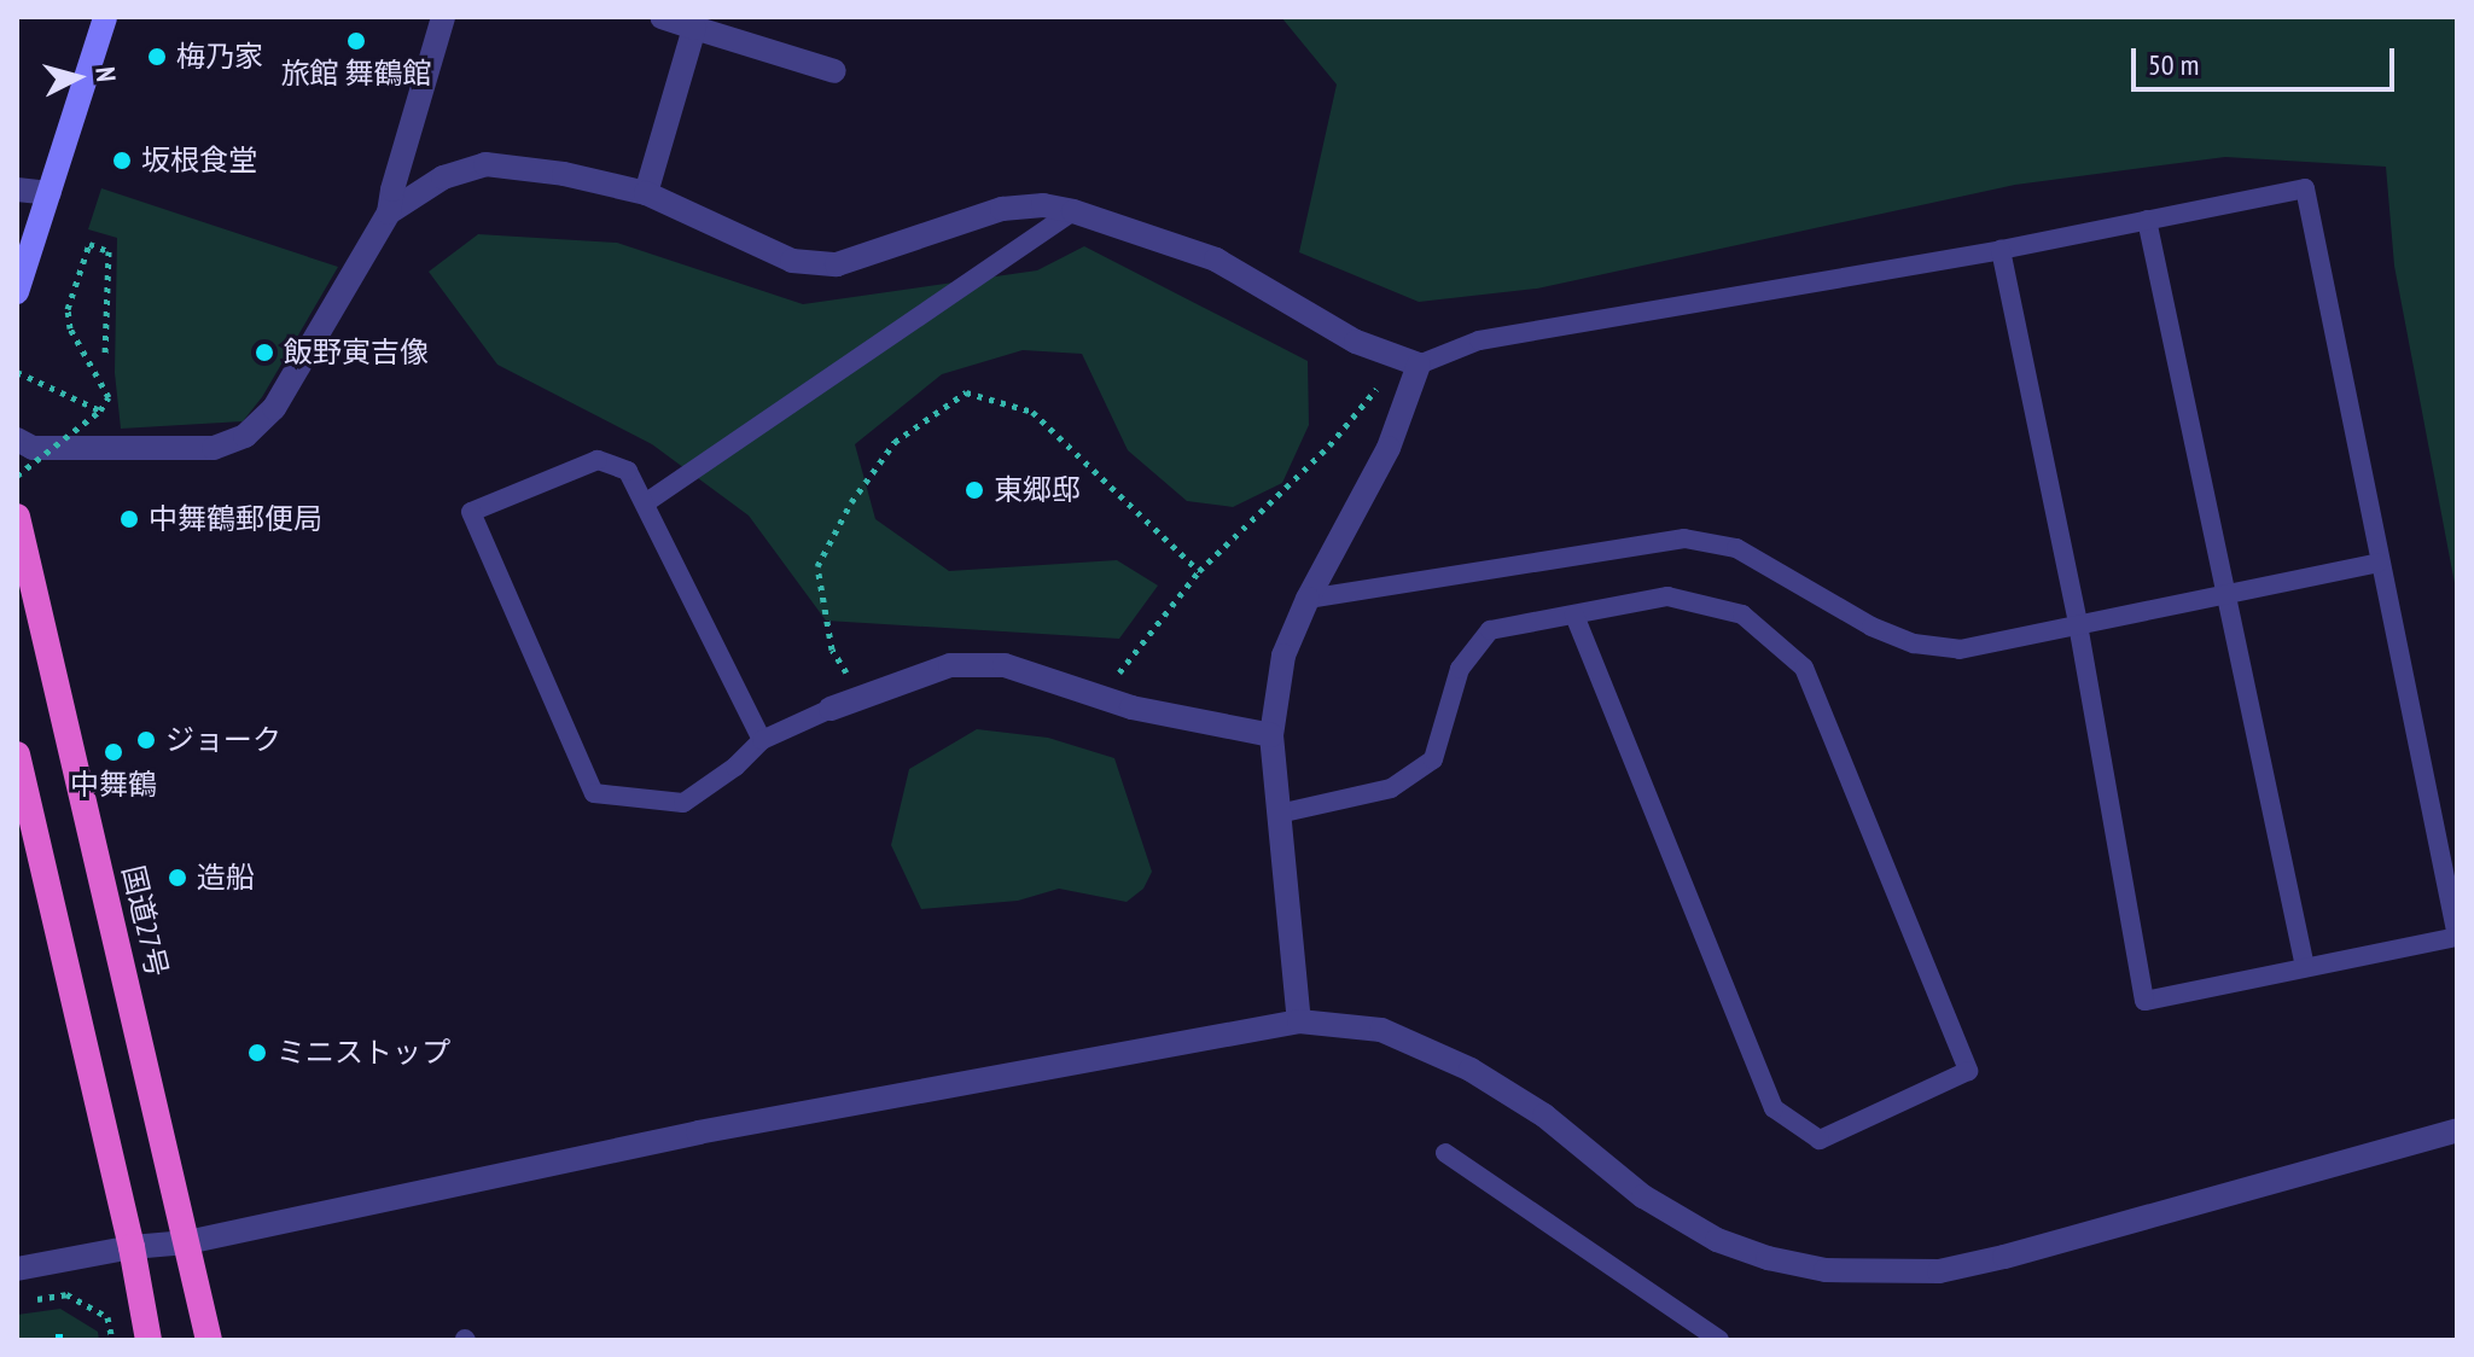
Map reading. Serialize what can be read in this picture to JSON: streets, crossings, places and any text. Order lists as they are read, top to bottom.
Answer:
{
  "streets": {
    "highway": ["国道27号"]
  },
  "places": [
    "旅館 舞鶴館",
    "梅乃家",
    "坂根食堂",
    "飯野寅吉像",
    "東郷邸",
    "中舞鶴郵便局",
    "ジョーク",
    "中舞鶴",
    "造船",
    "ミニストップ"
  ],
  "scale_bar": "50 m",
  "north": "right"
}
